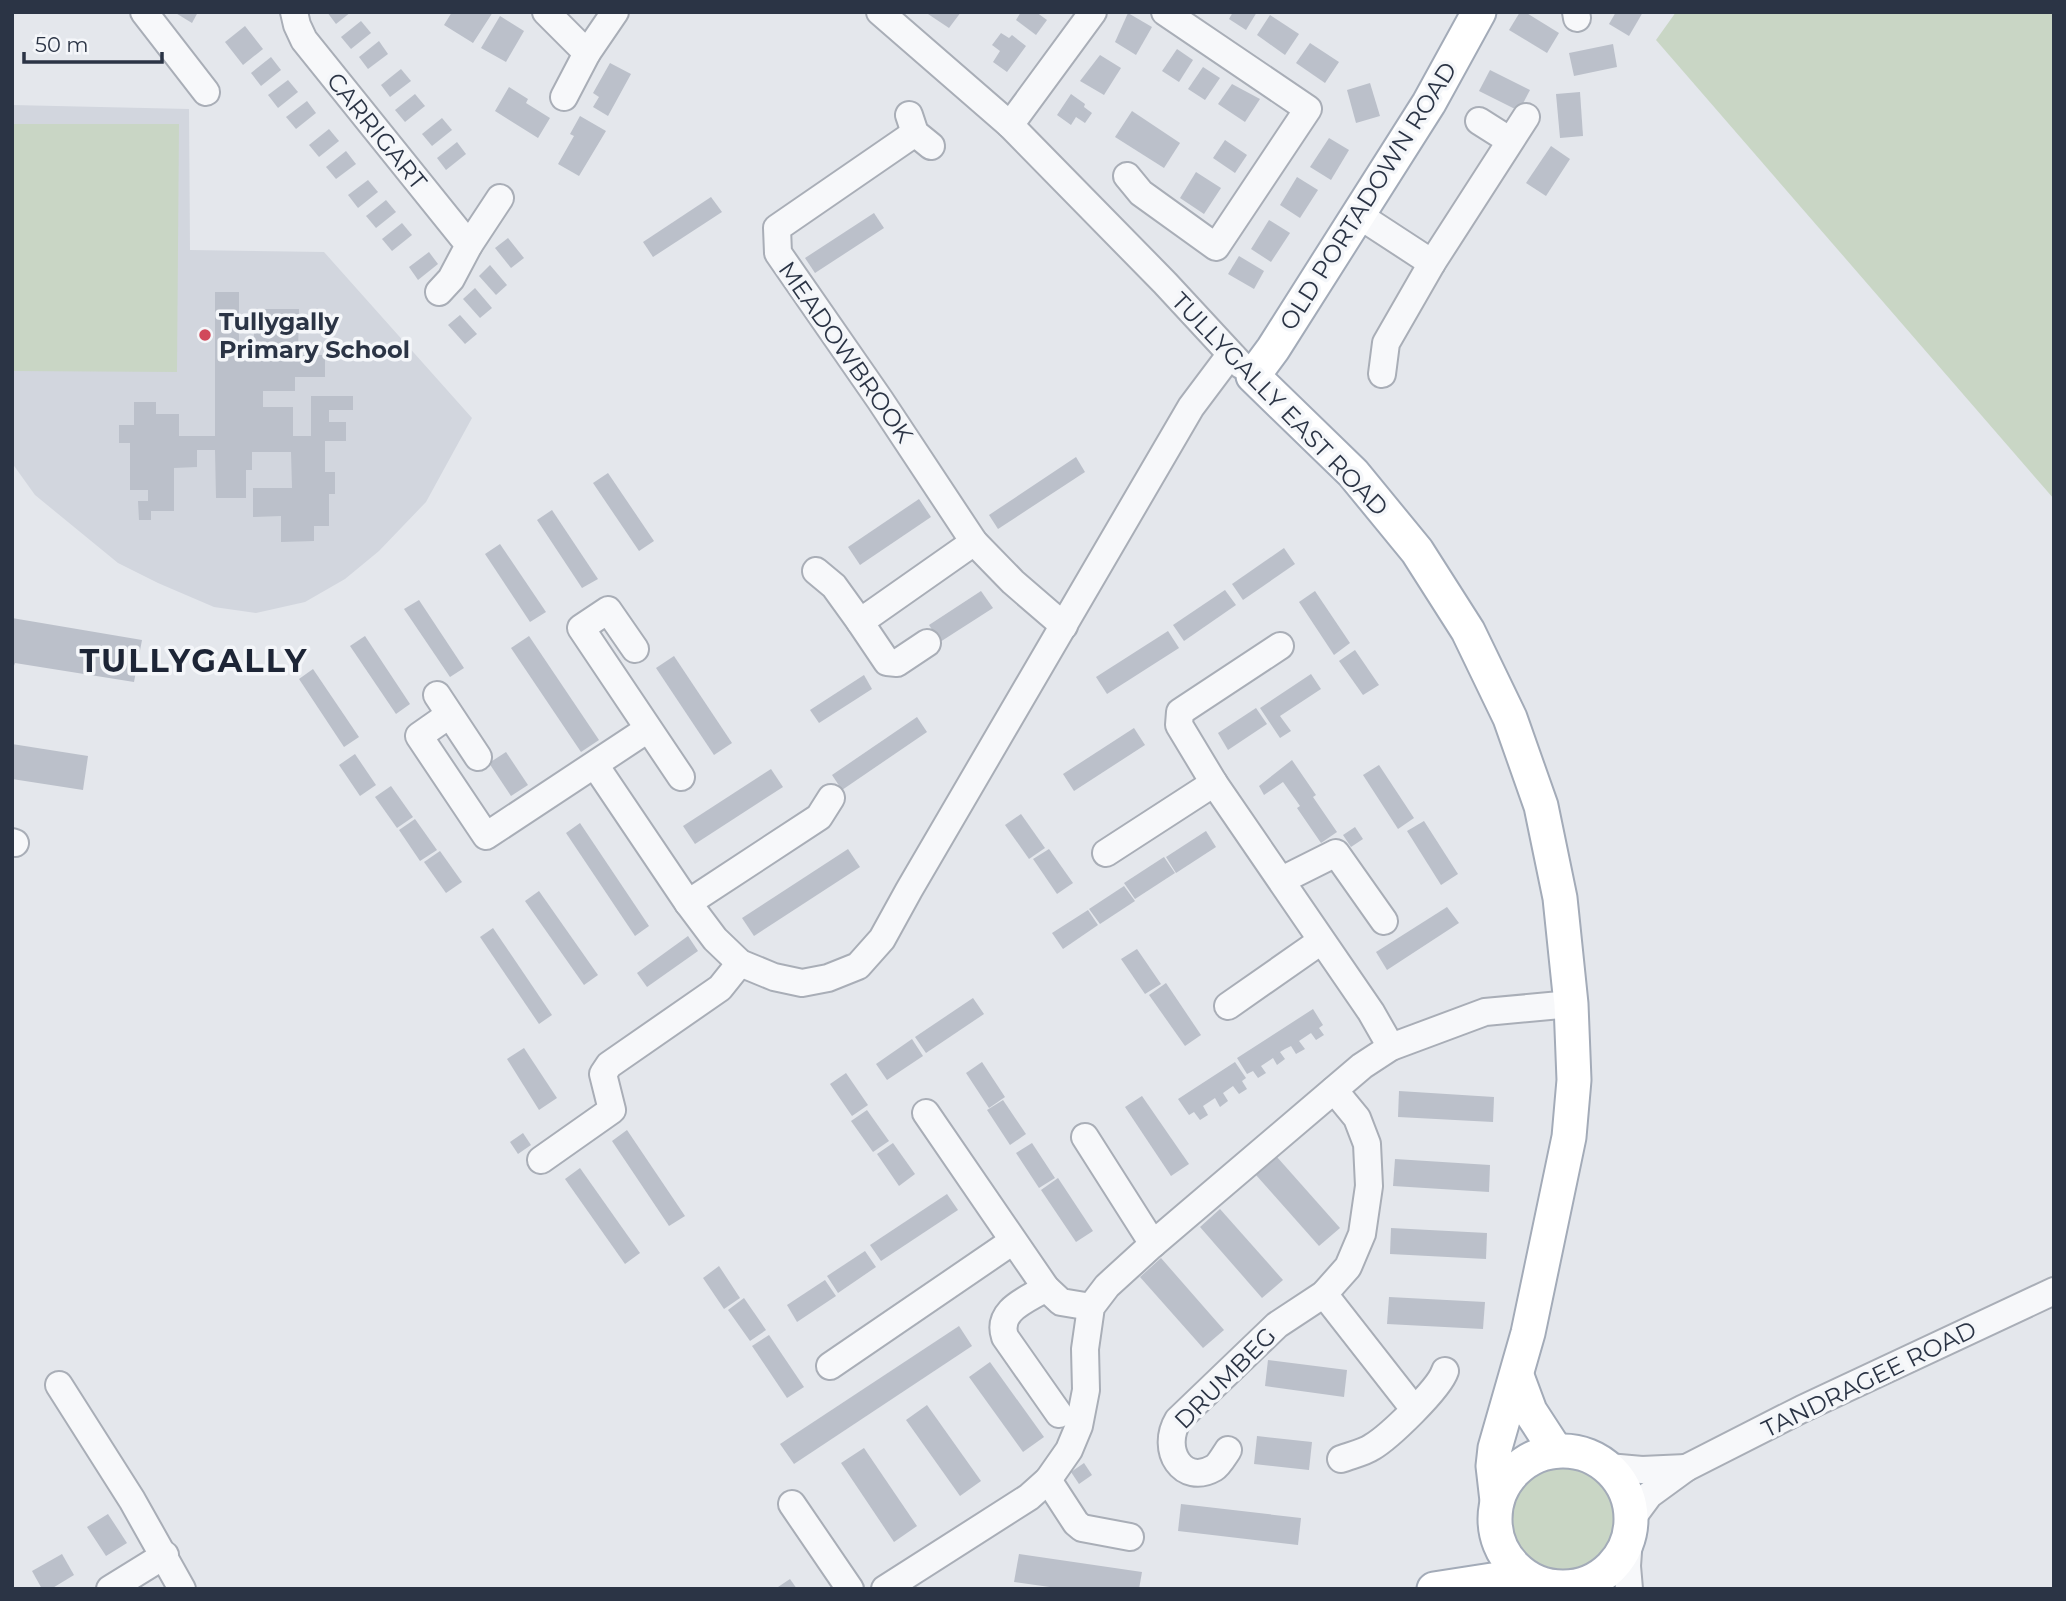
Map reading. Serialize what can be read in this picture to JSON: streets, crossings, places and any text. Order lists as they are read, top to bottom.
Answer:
{
  "streets": {
    "main road": ["OLD PORTADOWN ROAD", "TULLYGALLY EAST ROAD"],
    "street": [
      "CARRIGART",
      "MEADOWBROOK",
      "DRUMBEG",
      "TANDRAGEE ROAD"
    ]
  },
  "crossings": [
    ["OLD PORTADOWN ROAD", "TULLYGALLY EAST ROAD"],
    ["TULLYGALLY EAST ROAD", "TANDRAGEE ROAD"]
  ],
  "districts": ["TULLYGALLY"],
  "places": ["Tullygally Primary School"],
  "scale_bar": "50 m"
}
